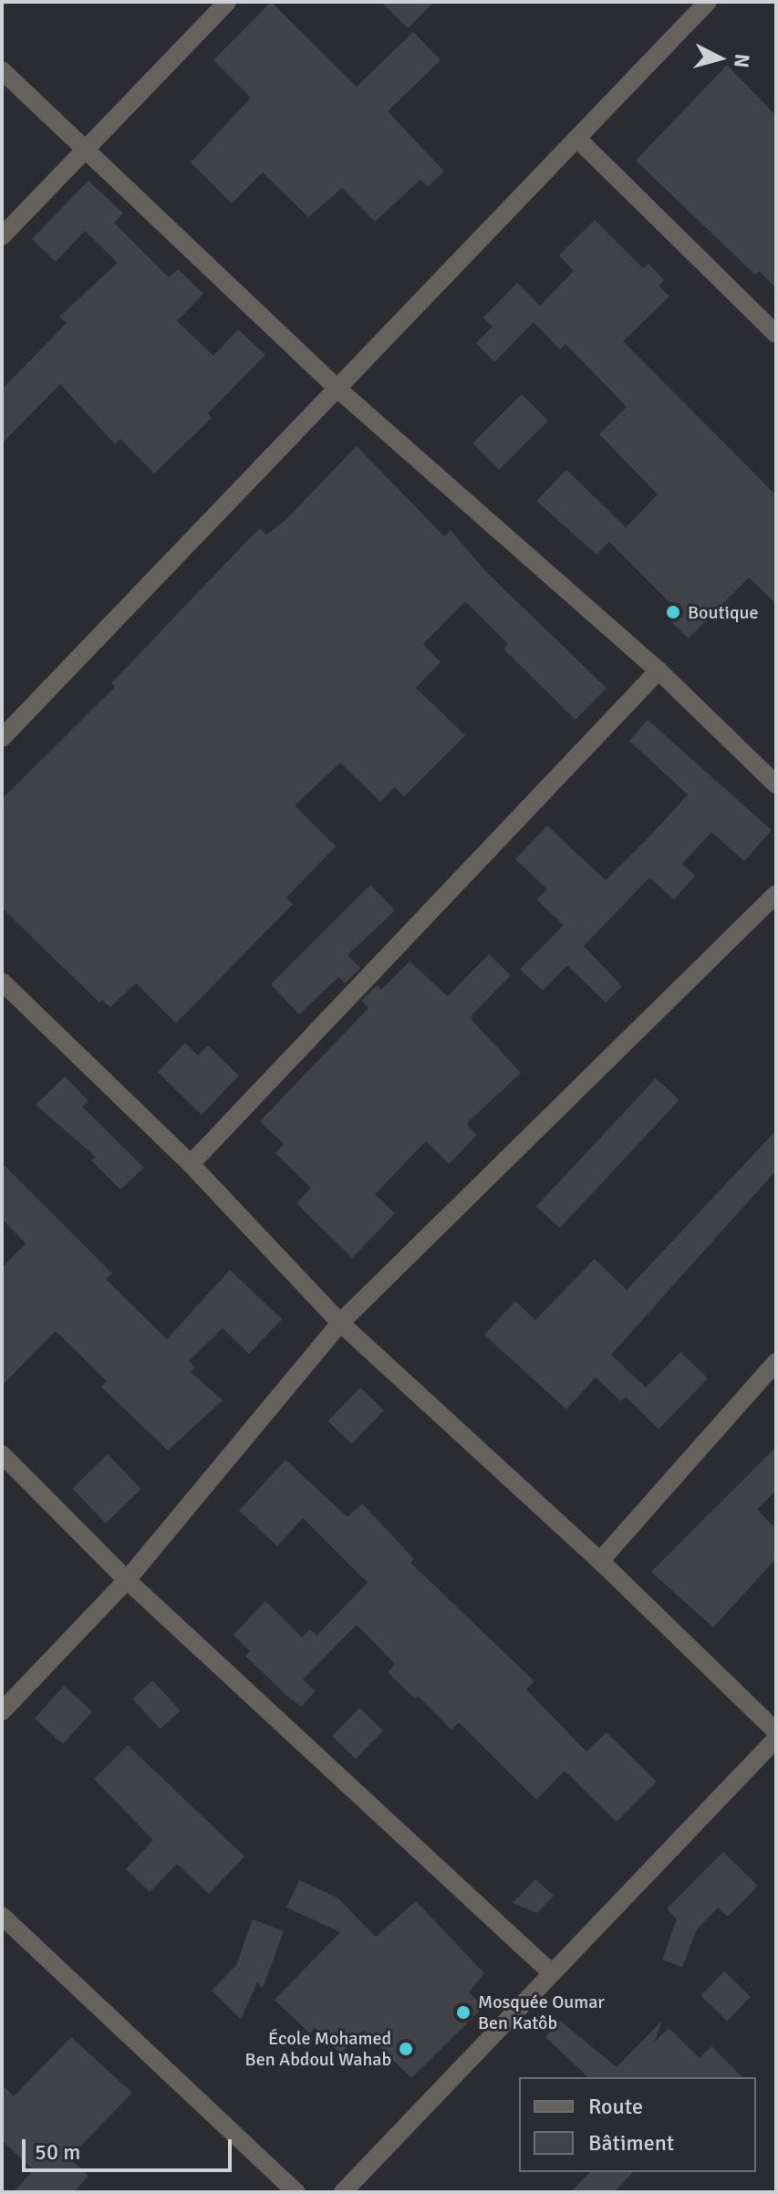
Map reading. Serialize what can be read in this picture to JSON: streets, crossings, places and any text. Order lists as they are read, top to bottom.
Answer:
{
  "places": ["Boutique", "Mosquée Oumar Ben Katôb", "École Mohamed Ben Abdoul Wahab"],
  "legend": ["Route", "Bâtiment"],
  "scale_bar": "50 m",
  "north": "right"
}
